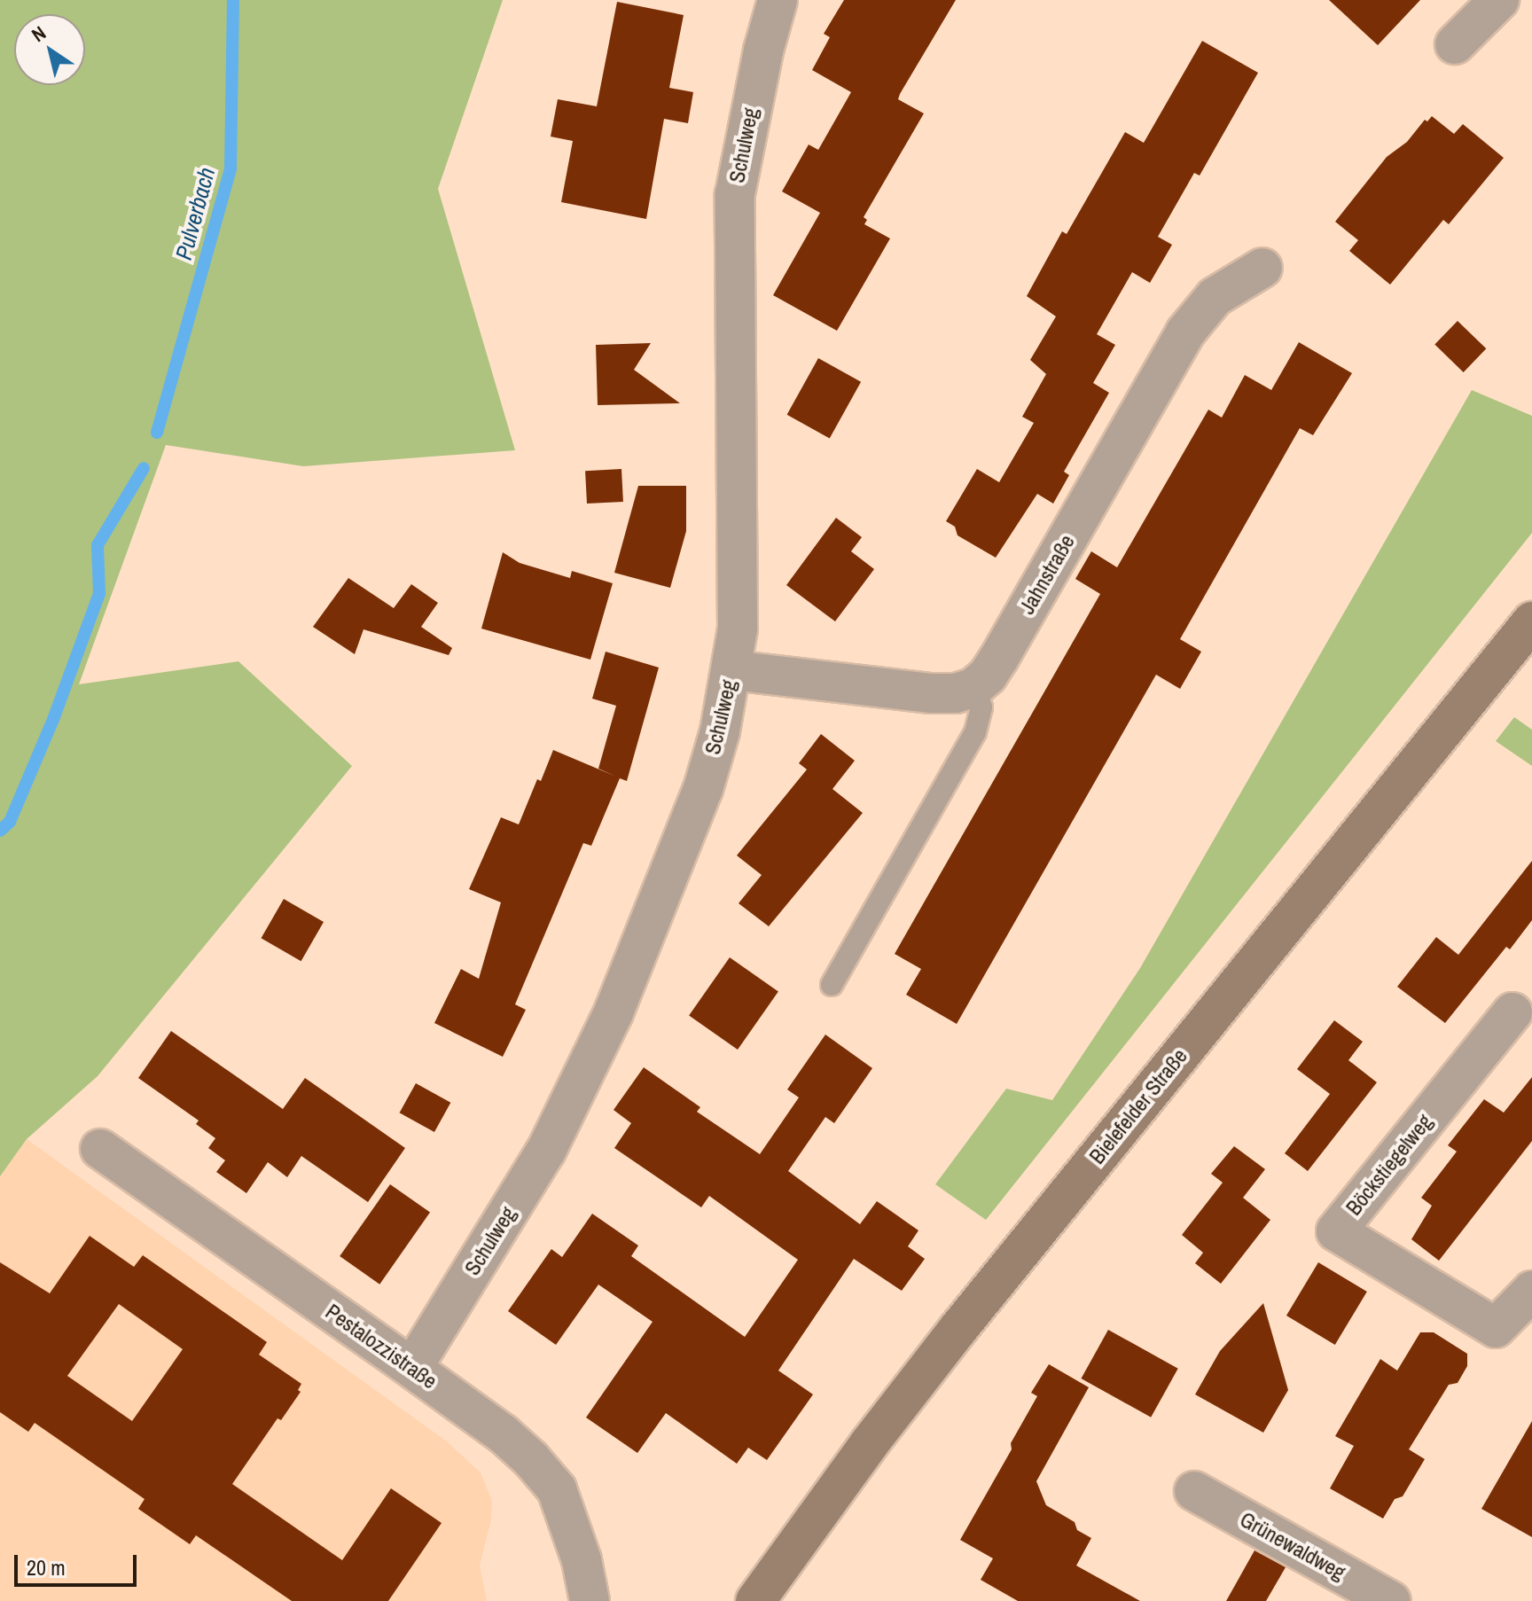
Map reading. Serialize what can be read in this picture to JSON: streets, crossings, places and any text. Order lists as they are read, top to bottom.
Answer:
{
  "streets": {
    "main road": ["Bielefelder Straße"],
    "street": [
      "Schulweg",
      "Jahnstraße",
      "Böckstiegelweg",
      "Pestalozzistraße",
      "Grünewaldweg"
    ]
  },
  "crossings": [
    ["Schulweg", "Pestalozzistraße"]
  ],
  "water": ["Pulverbach"],
  "scale_bar": "20 m",
  "north": "top left"
}
